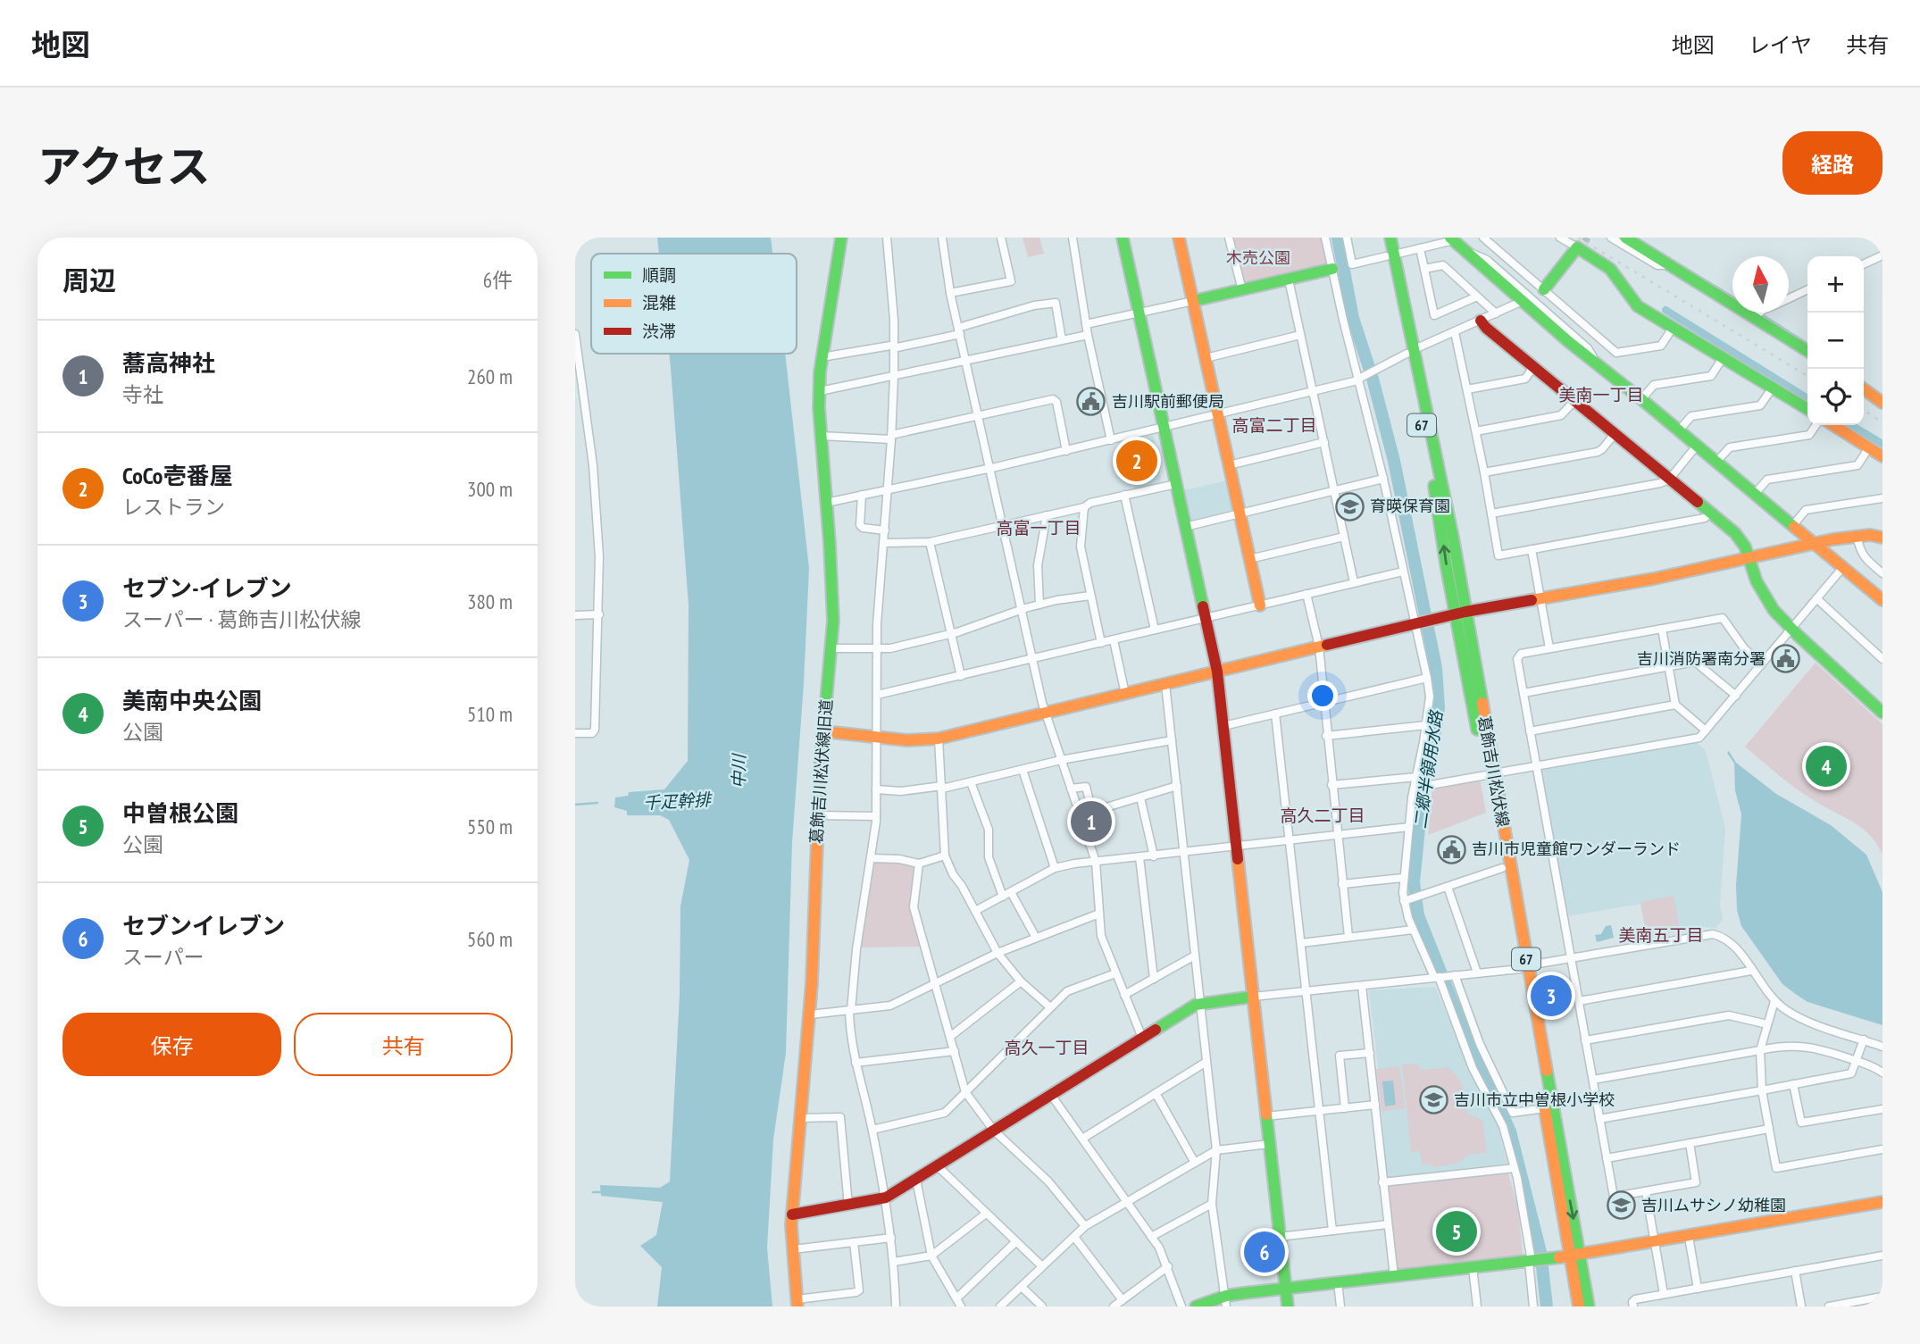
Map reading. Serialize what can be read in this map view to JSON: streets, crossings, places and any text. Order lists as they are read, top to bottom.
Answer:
{
  "streets": {
    "street": ["67", "葛飾吉川松伏線旧道", "葛飾吉川松伏線"]
  },
  "districts": [
    "美南一丁目",
    "高富二丁目",
    "高富一丁目",
    "高久二丁目",
    "美南五丁目",
    "高久一丁目"
  ],
  "water": ["二郷半領用水路", "中川", "千疋幹排"],
  "parks": ["木売公園"],
  "places": {
    "public building": ["吉川駅前郵便局", "吉川消防署南分署", "吉川市児童館ワンダーランド"],
    "school or university": ["育暎保育園", "吉川市立中曽根小学校", "吉川ムサシノ幼稚園"]
  },
  "legend": ["順調", "混雑", "渋滞"],
  "north": "top",
  "page": {
    "header": "地図",
    "nav": ["地図", "レイヤ", "共有"],
    "title": "アクセス",
    "buttons": [
      "経路",
      ["保存", "共有"]
    ],
    "heading": ["周辺", "6件"],
    "map_buttons": ["+", "−"],
    "list": [
      {
        "mark": "1",
        "name": "蕎高神社",
        "note": "寺社",
        "value": "260 m"
      },
      {
        "mark": "2",
        "name": "CoCo壱番屋",
        "note": "レストラン",
        "value": "300 m"
      },
      {
        "mark": "3",
        "name": "セブン-イレブン",
        "note": "スーパー · 葛飾吉川松伏線",
        "value": "380 m"
      },
      {
        "mark": "4",
        "name": "美南中央公園",
        "note": "公園",
        "value": "510 m"
      },
      {
        "mark": "5",
        "name": "中曽根公園",
        "note": "公園",
        "value": "550 m"
      },
      {
        "mark": "6",
        "name": "セブンイレブン",
        "note": "スーパー",
        "value": "560 m"
      }
    ],
    "pins": [
      "2",
      "4",
      "1",
      "3",
      "5",
      "6"
    ]
  }
}
